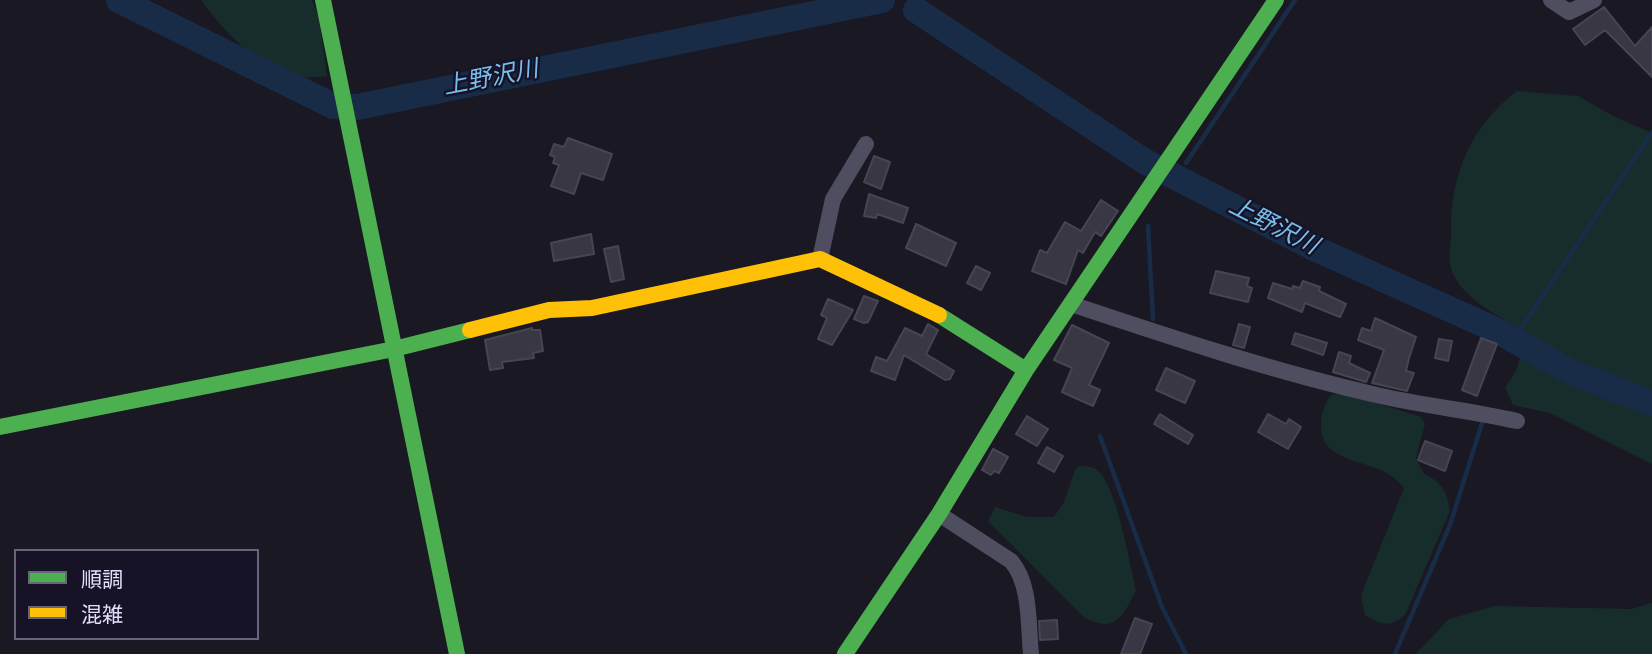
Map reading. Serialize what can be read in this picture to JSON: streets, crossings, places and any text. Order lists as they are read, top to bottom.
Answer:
{
  "water": ["上野沢川"],
  "legend": ["順調", "混雑"]
}
